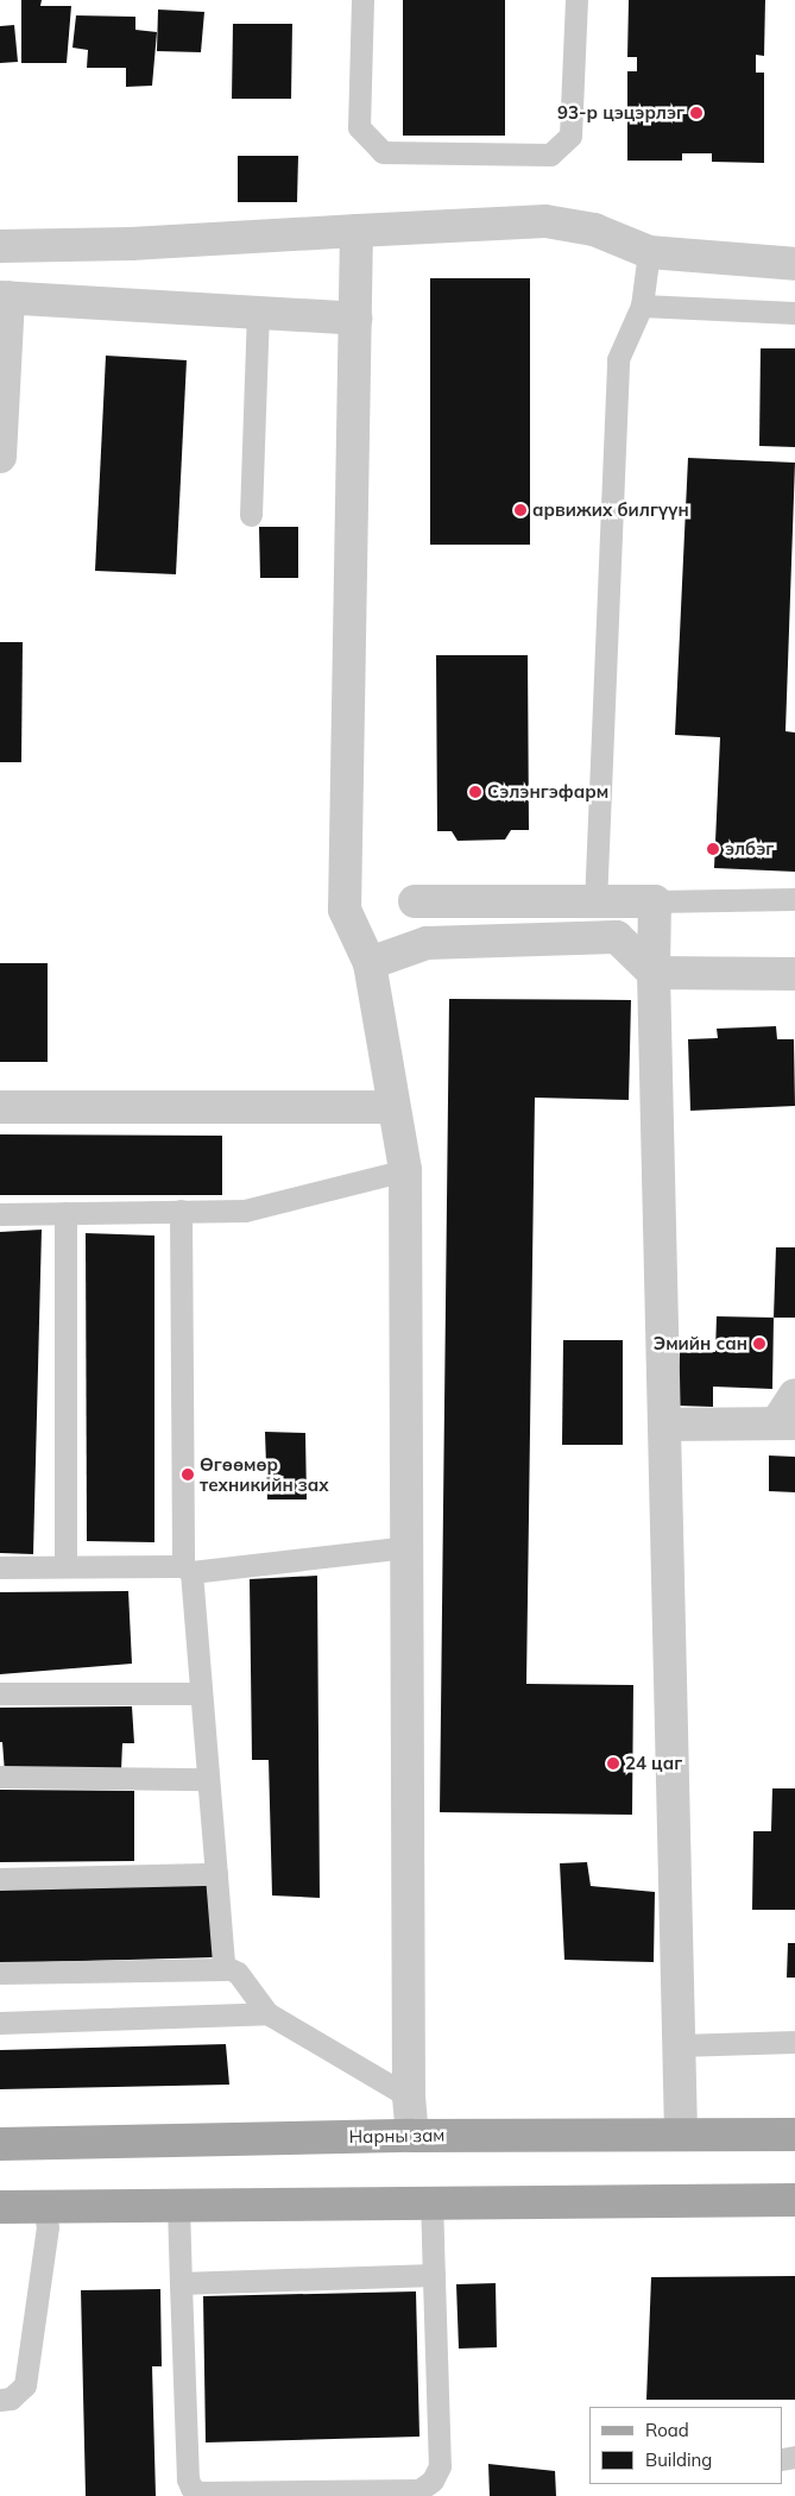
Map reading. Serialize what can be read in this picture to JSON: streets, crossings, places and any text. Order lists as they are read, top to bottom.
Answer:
{
  "streets": {
    "main road": ["Нарны зам"]
  },
  "places": [
    "93-р цэцэрлэг",
    "арвижих билгүүн",
    "Сэлэнгэфарм",
    "элбэг",
    "Эмийн сан",
    "Өгөөмөр техникийн зах",
    "24 цаг"
  ],
  "legend": ["Road", "Building"]
}
